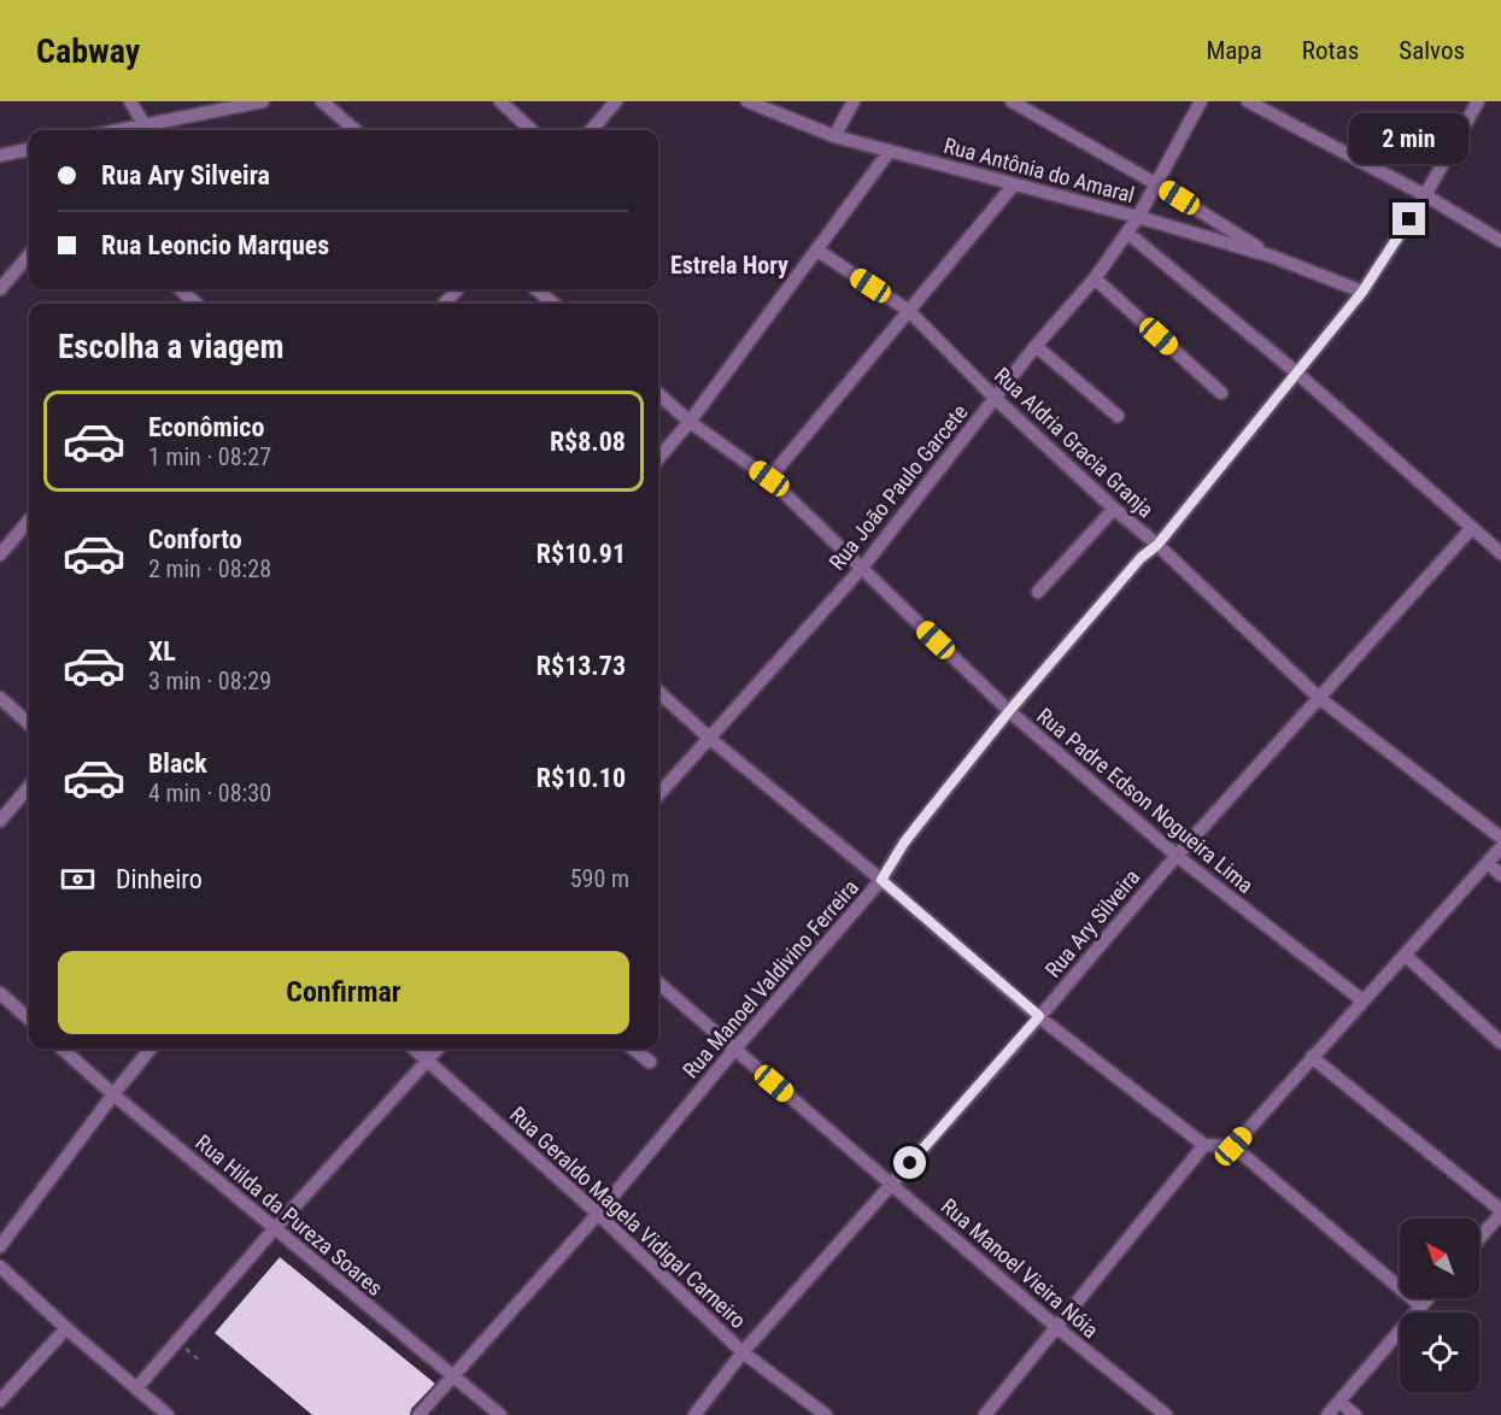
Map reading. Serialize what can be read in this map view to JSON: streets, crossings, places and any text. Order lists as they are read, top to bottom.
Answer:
{
  "streets": {
    "street": [
      "Rua Antônia do Amaral",
      "Rua Aldria Gracia Granja",
      "Rua João Paulo Garcete",
      "Rua Padre Edson Nogueira Lima",
      "Rua Ary Silveira",
      "Rua Manoel Valdivino Ferreira",
      "Rua Hilda da Pureza Soares",
      "Rua Geraldo Magela Vidigal Carneiro",
      "Rua Manoel Vieira Nóia"
    ]
  },
  "crossings": [
    ["Rua Antônia do Amaral", "Rua João Paulo Garcete"],
    ["Rua Antônia do Amaral", "Rua Manoel Valdivino Ferreira"],
    ["Rua Aldria Gracia Granja", "Rua João Paulo Garcete"],
    ["Rua Aldria Gracia Granja", "Rua Ary Silveira"],
    ["Rua Aldria Gracia Granja", "Rua Manoel Valdivino Ferreira"],
    ["Rua João Paulo Garcete", "Rua Padre Edson Nogueira Lima"],
    ["Rua Padre Edson Nogueira Lima", "Rua Ary Silveira"],
    ["Rua Padre Edson Nogueira Lima", "Rua Manoel Valdivino Ferreira"],
    ["Rua Ary Silveira", "Rua Geraldo Magela Vidigal Carneiro"],
    ["Rua Ary Silveira", "Rua Manoel Vieira Nóia"],
    ["Rua Manoel Valdivino Ferreira", "Rua Hilda da Pureza Soares"],
    ["Rua Manoel Valdivino Ferreira", "Rua Geraldo Magela Vidigal Carneiro"],
    ["Rua Manoel Valdivino Ferreira", "Rua Manoel Vieira Nóia"]
  ],
  "districts": ["Estrela Hory"],
  "north": "top left",
  "page": {
    "header": "Cabway",
    "nav": ["Mapa", "Rotas", "Salvos"],
    "bubble": "2 min",
    "banner": ["Rua Ary Silveira", "Rua Leoncio Marques"],
    "heading": "Escolha a viagem",
    "list": [
      {
        "name": "Econômico",
        "note": "1 min · 08:27",
        "value": "R$8.08"
      },
      {
        "name": "Conforto",
        "note": "2 min · 08:28",
        "value": "R$10.91"
      },
      {
        "name": "XL",
        "note": "3 min · 08:29",
        "value": "R$13.73"
      },
      {
        "name": "Black",
        "note": "4 min · 08:30",
        "value": "R$10.10"
      }
    ],
    "pay": ["Dinheiro", "590 m"],
    "buttons": "Confirmar"
  }
}
